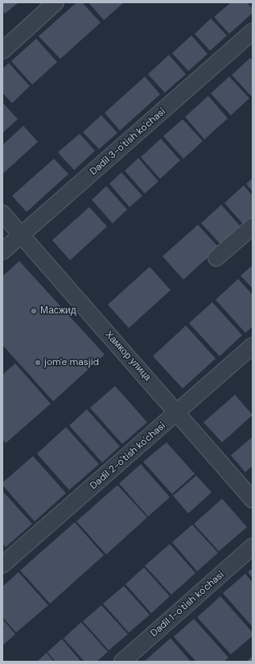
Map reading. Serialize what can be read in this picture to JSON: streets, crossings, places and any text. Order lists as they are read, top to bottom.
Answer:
{
  "streets": {
    "street": [
      "Dadil 3-o'tish ko'chasi",
      "Хамкор улица",
      "Dadil 2-o'tish ko'chasi",
      "Dadil 1-o'tish ko'chasi"
    ]
  },
  "crossings": [
    ["Dadil 3-o'tish ko'chasi", "Хамкор улица"],
    ["Хамкор улица", "Dadil 2-o'tish ko'chasi"]
  ],
  "places": ["Масжид", "jom'e masjid"]
}
